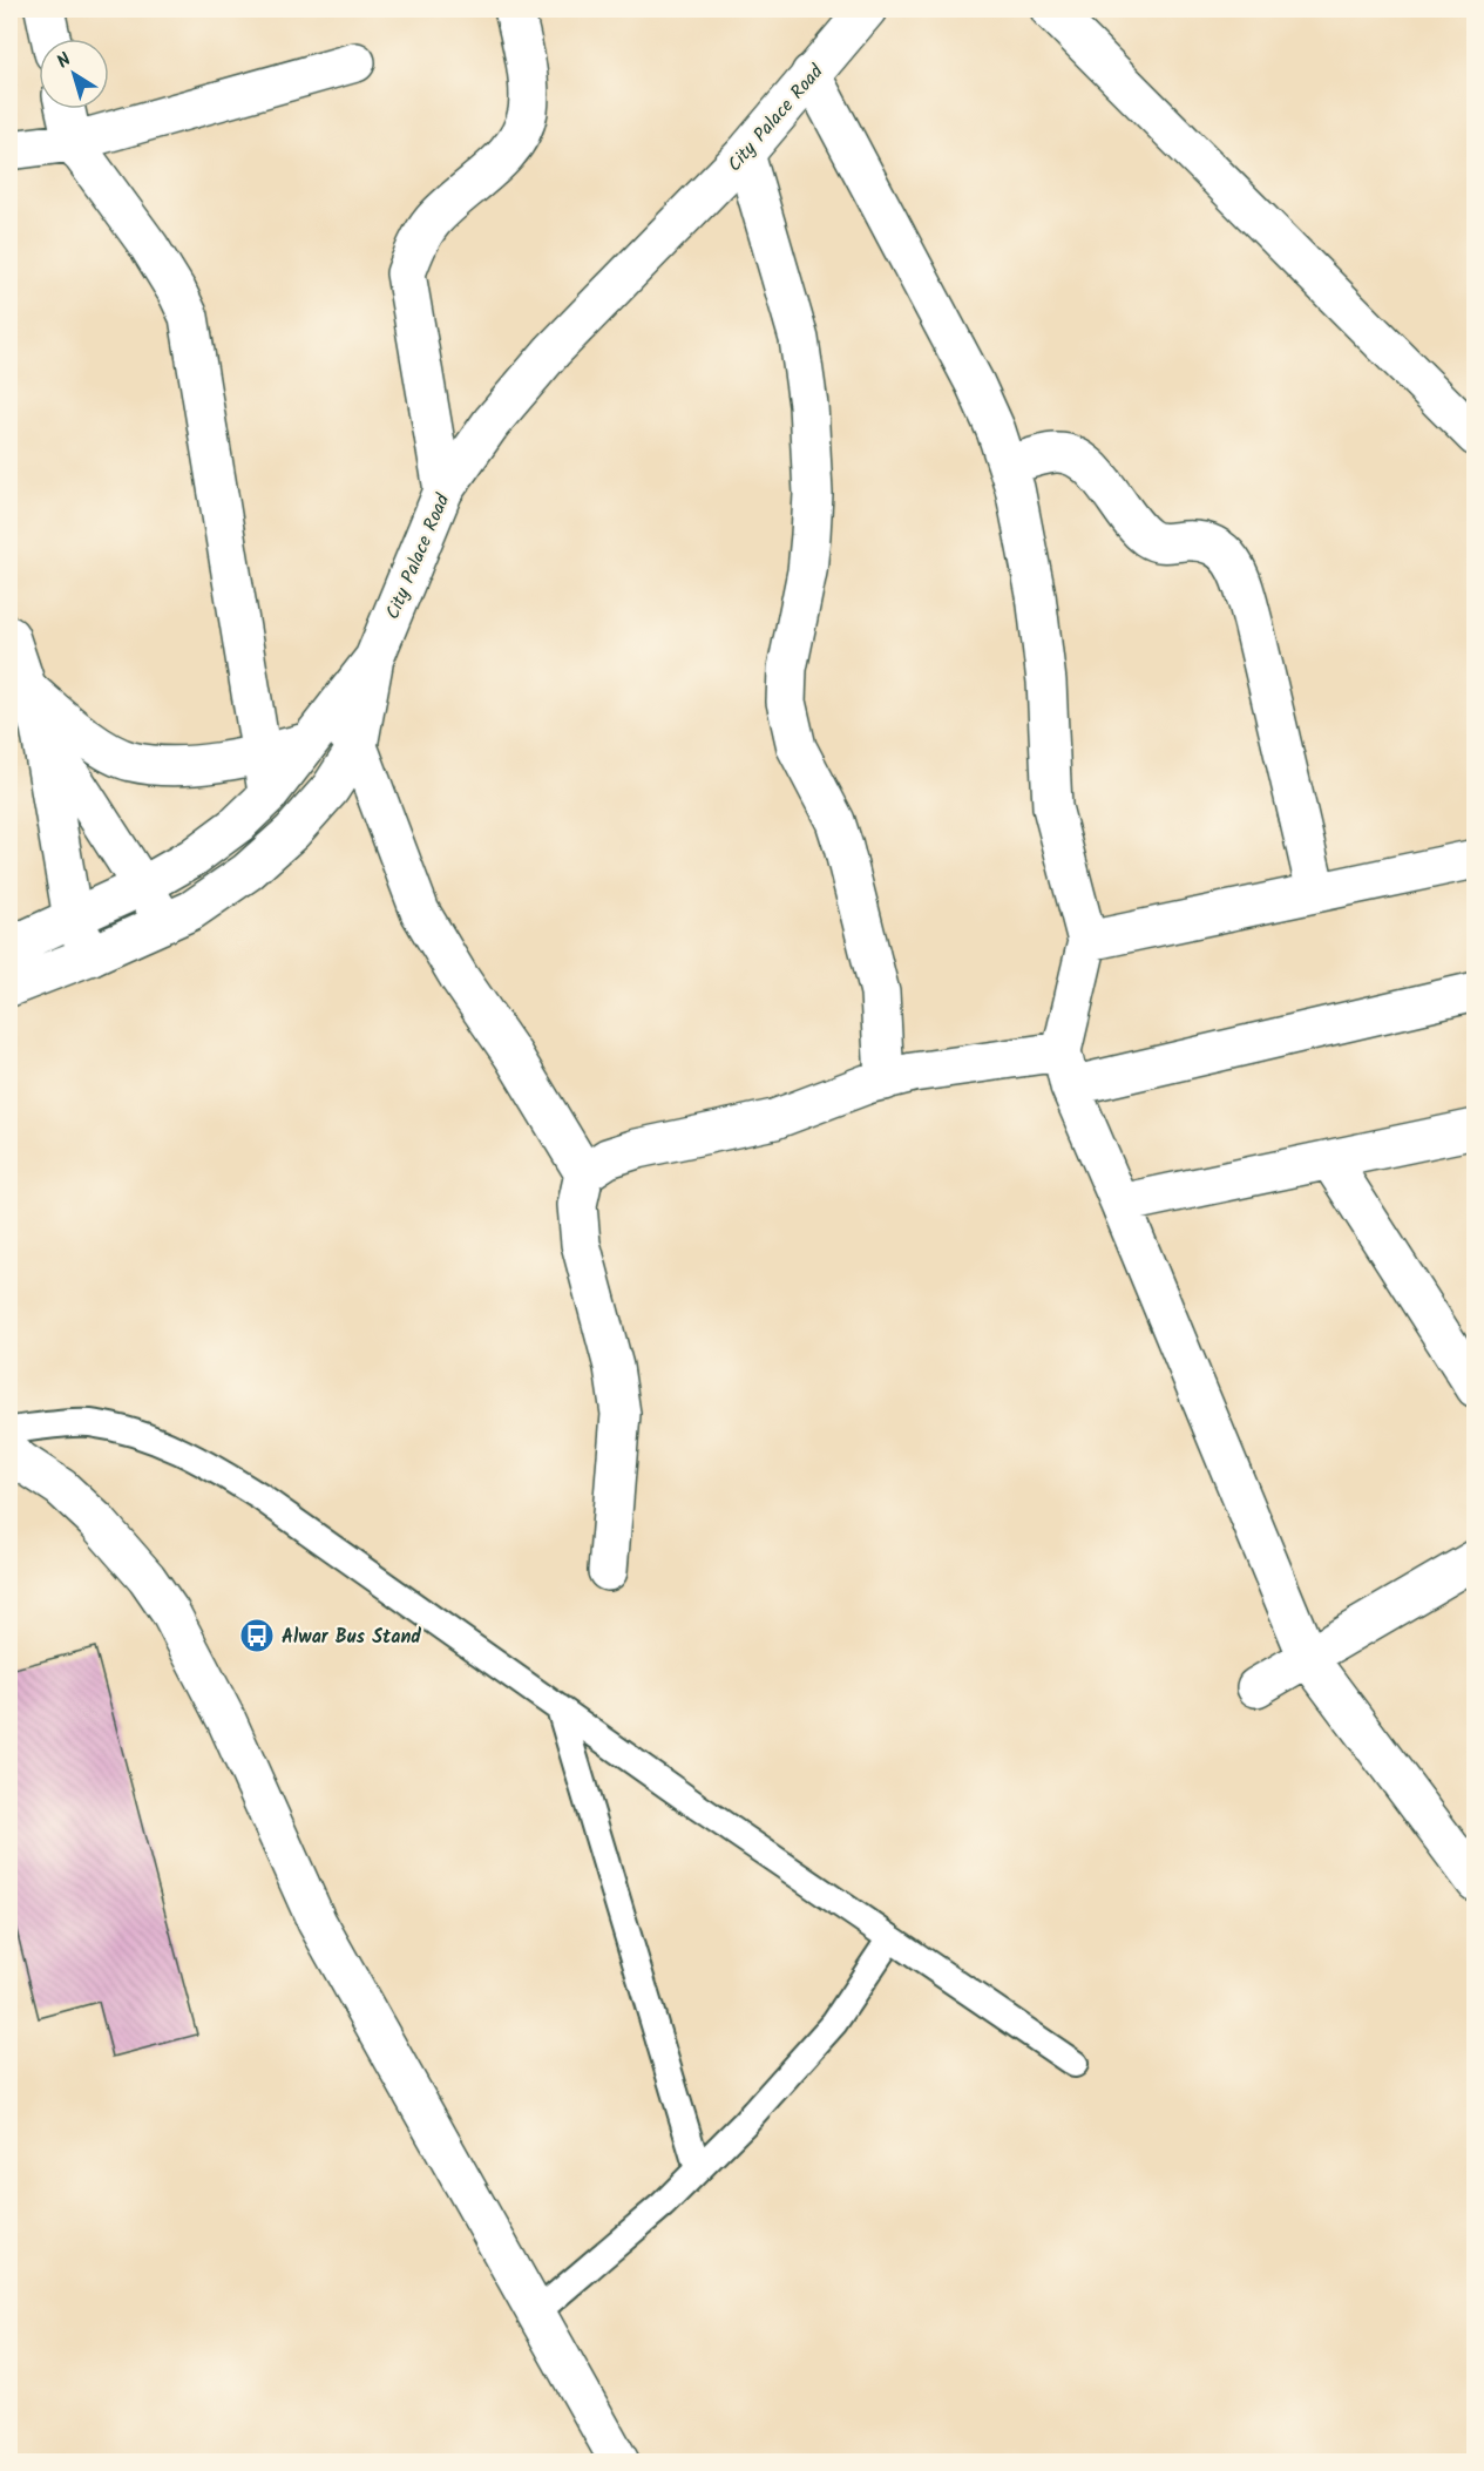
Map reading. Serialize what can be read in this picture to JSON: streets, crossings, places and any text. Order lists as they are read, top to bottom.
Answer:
{
  "streets": {
    "street": ["City Palace Road"]
  },
  "places": {
    "bus stop": ["Alwar Bus Stand"]
  },
  "north": "top left"
}
